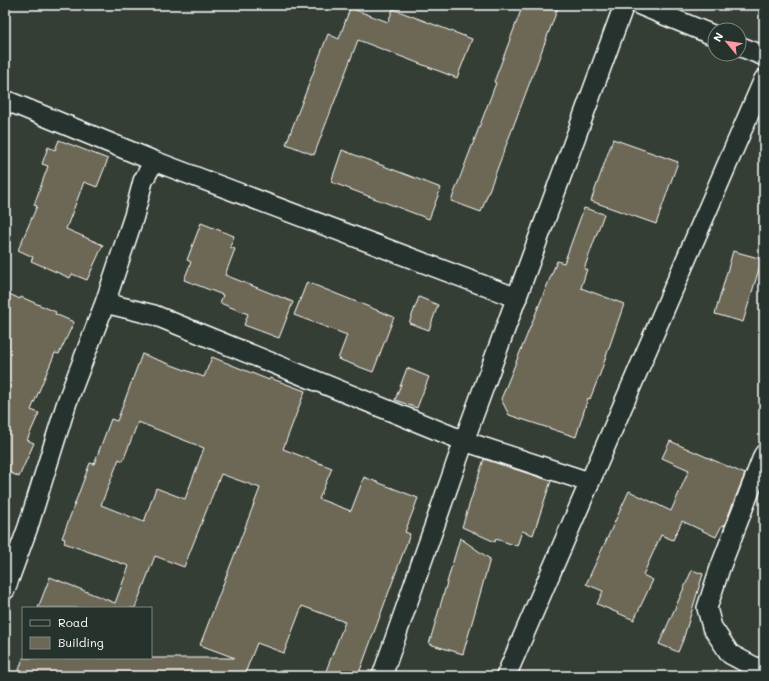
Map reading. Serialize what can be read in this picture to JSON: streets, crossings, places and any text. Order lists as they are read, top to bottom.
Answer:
{
  "legend": ["Road", "Building"],
  "north": "top left"
}
